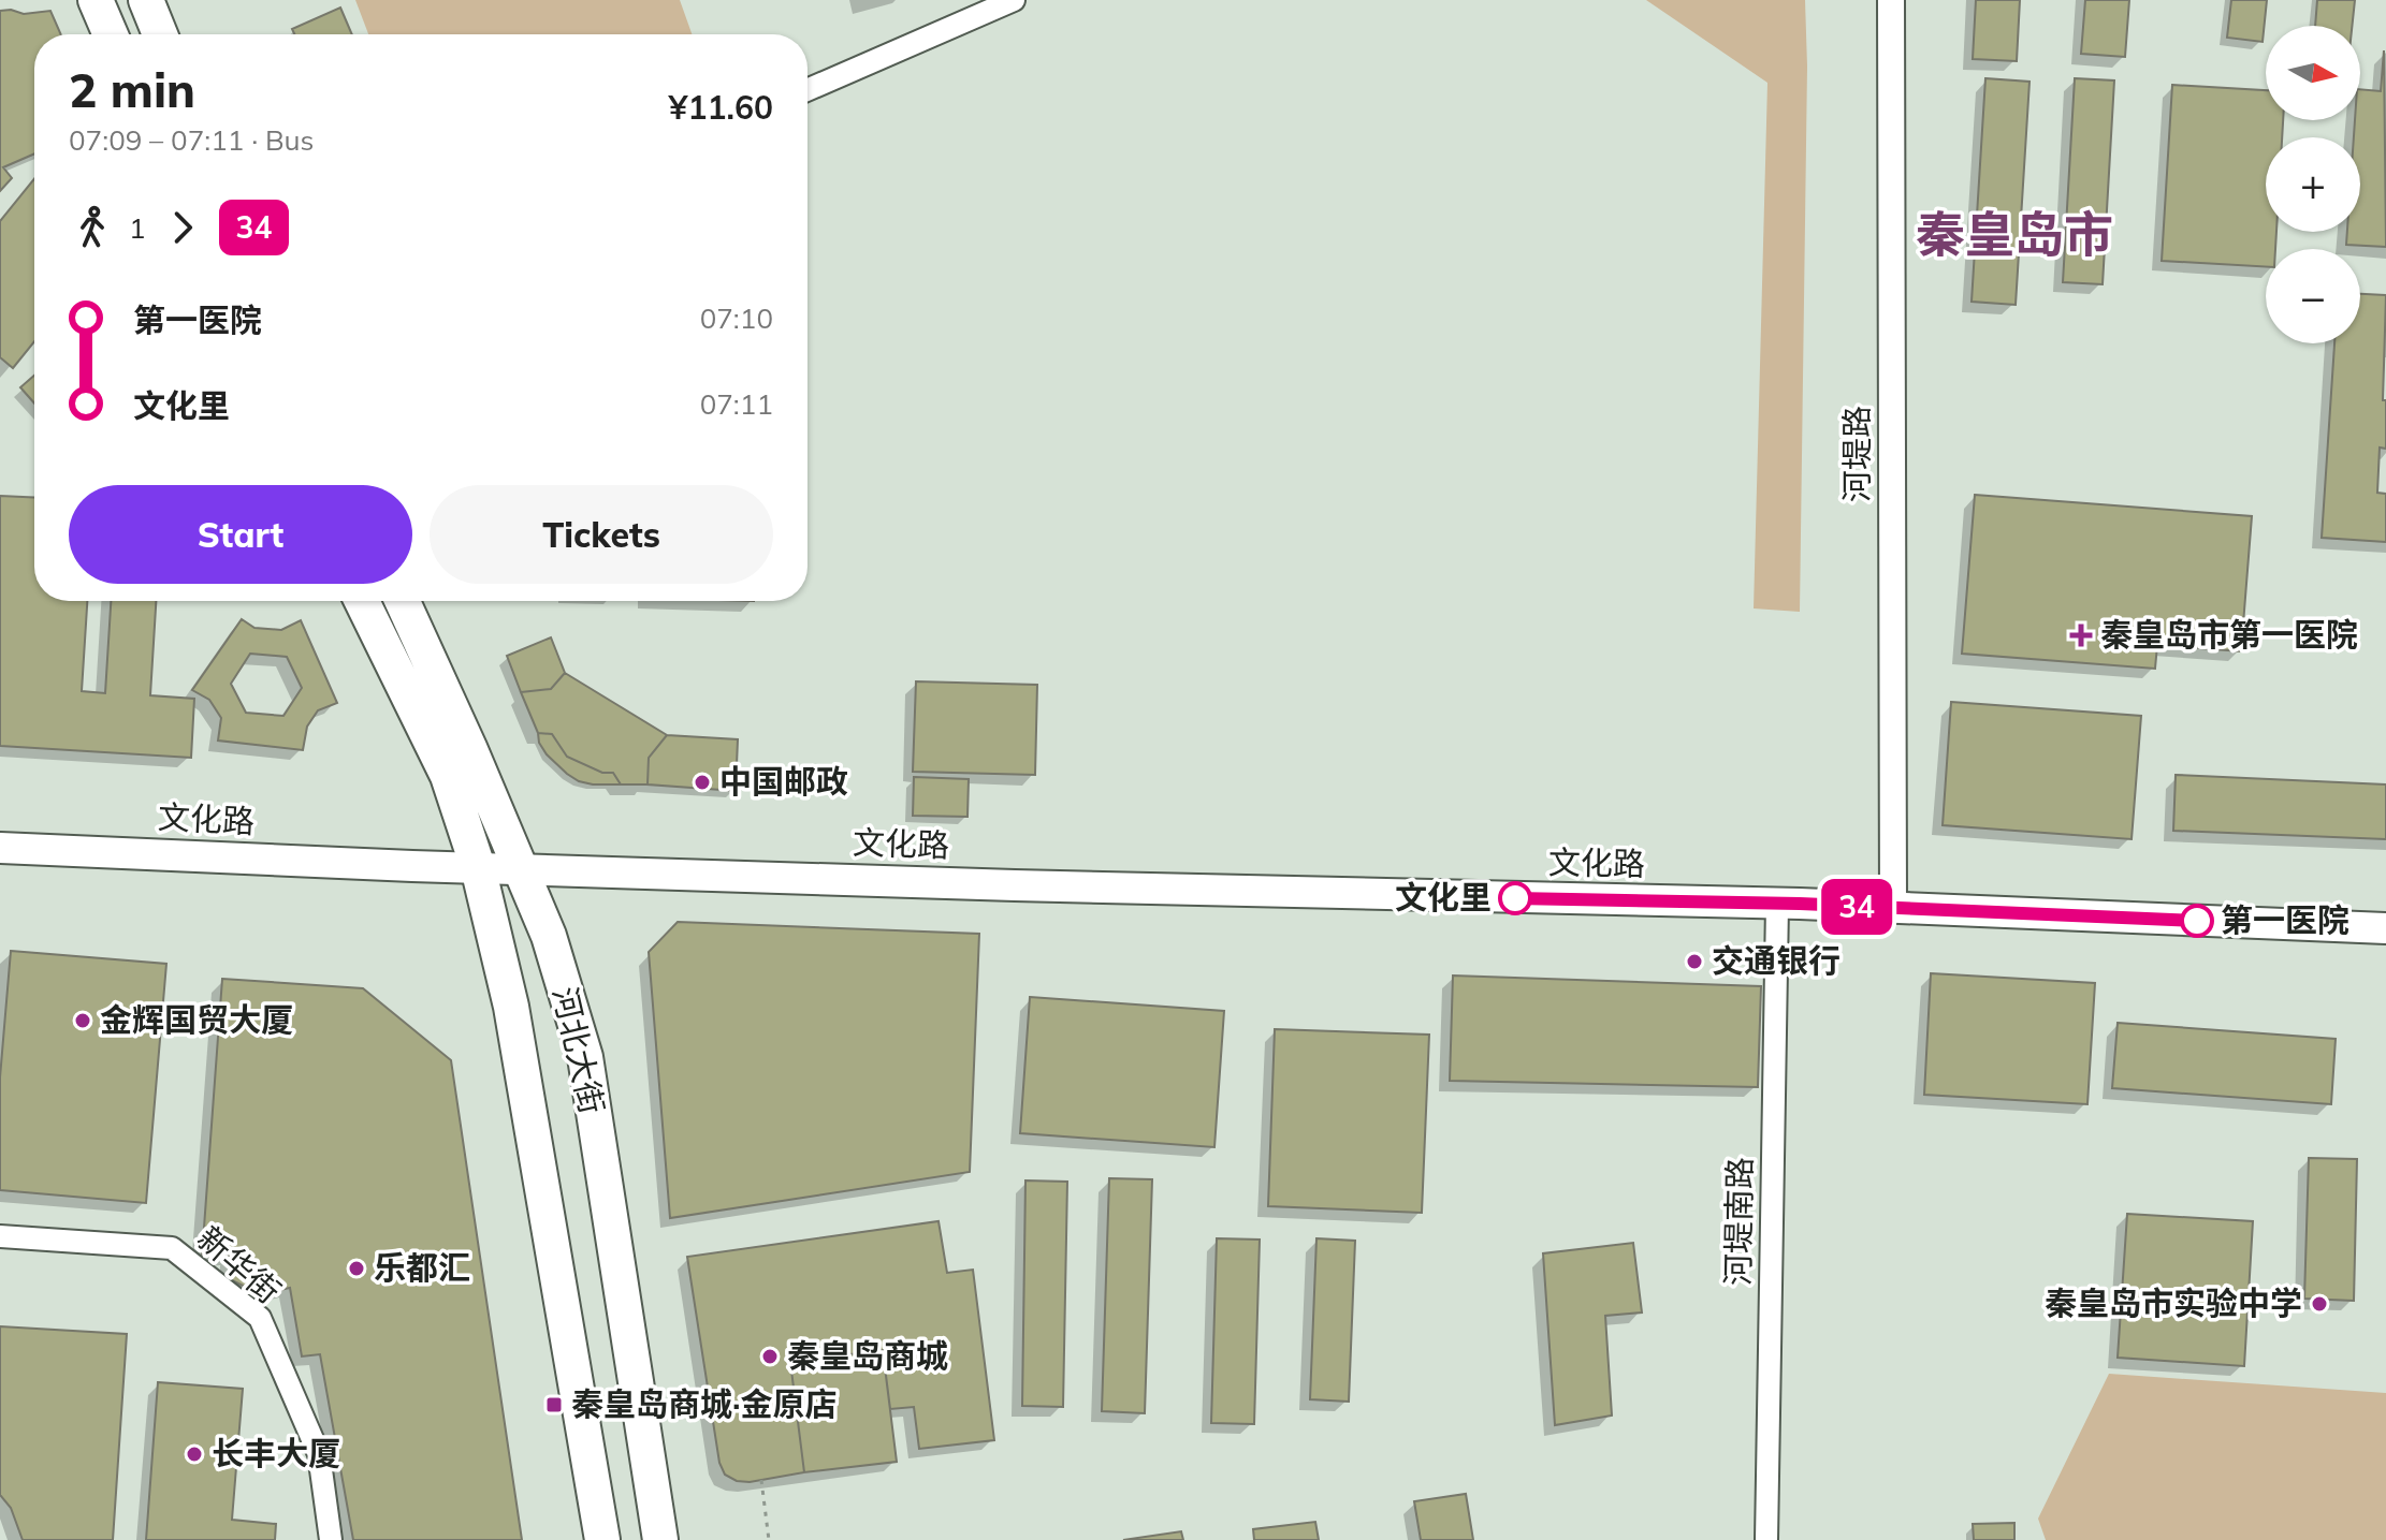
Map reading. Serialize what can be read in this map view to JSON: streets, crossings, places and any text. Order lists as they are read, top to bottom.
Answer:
{
  "streets": {
    "main road": ["文化路", "河北大街"],
    "street": ["河堤路", "河堤南路", "新华街"]
  },
  "crossings": [
    ["河堤路", "文化路"],
    ["文化路", "河北大街"],
    ["文化路", "河堤南路"]
  ],
  "districts": ["秦皇岛市"],
  "places": {
    "health": ["秦皇岛市第一医院"],
    "other": [
      "中国邮政",
      "文化里",
      "第一医院",
      "交通银行",
      "金辉国贸大厦",
      "乐都汇",
      "秦皇岛市实验中学",
      "秦皇岛商城",
      "长丰大厦"
    ],
    "transit": ["秦皇岛商城·金原店"]
  },
  "lines": ["bus line 34"],
  "north": "right",
  "page": {
    "on_map": "34",
    "map_buttons": ["+", "−"],
    "heading": ["2 min", "07:09 – 07:11 · Bus", "¥11.60"],
    "legs": ["1", "34"],
    "list": [
      {
        "name": "第一医院",
        "value": "07:10"
      },
      {
        "name": "文化里",
        "value": "07:11"
      }
    ],
    "buttons": ["Start", "Tickets"]
  }
}
